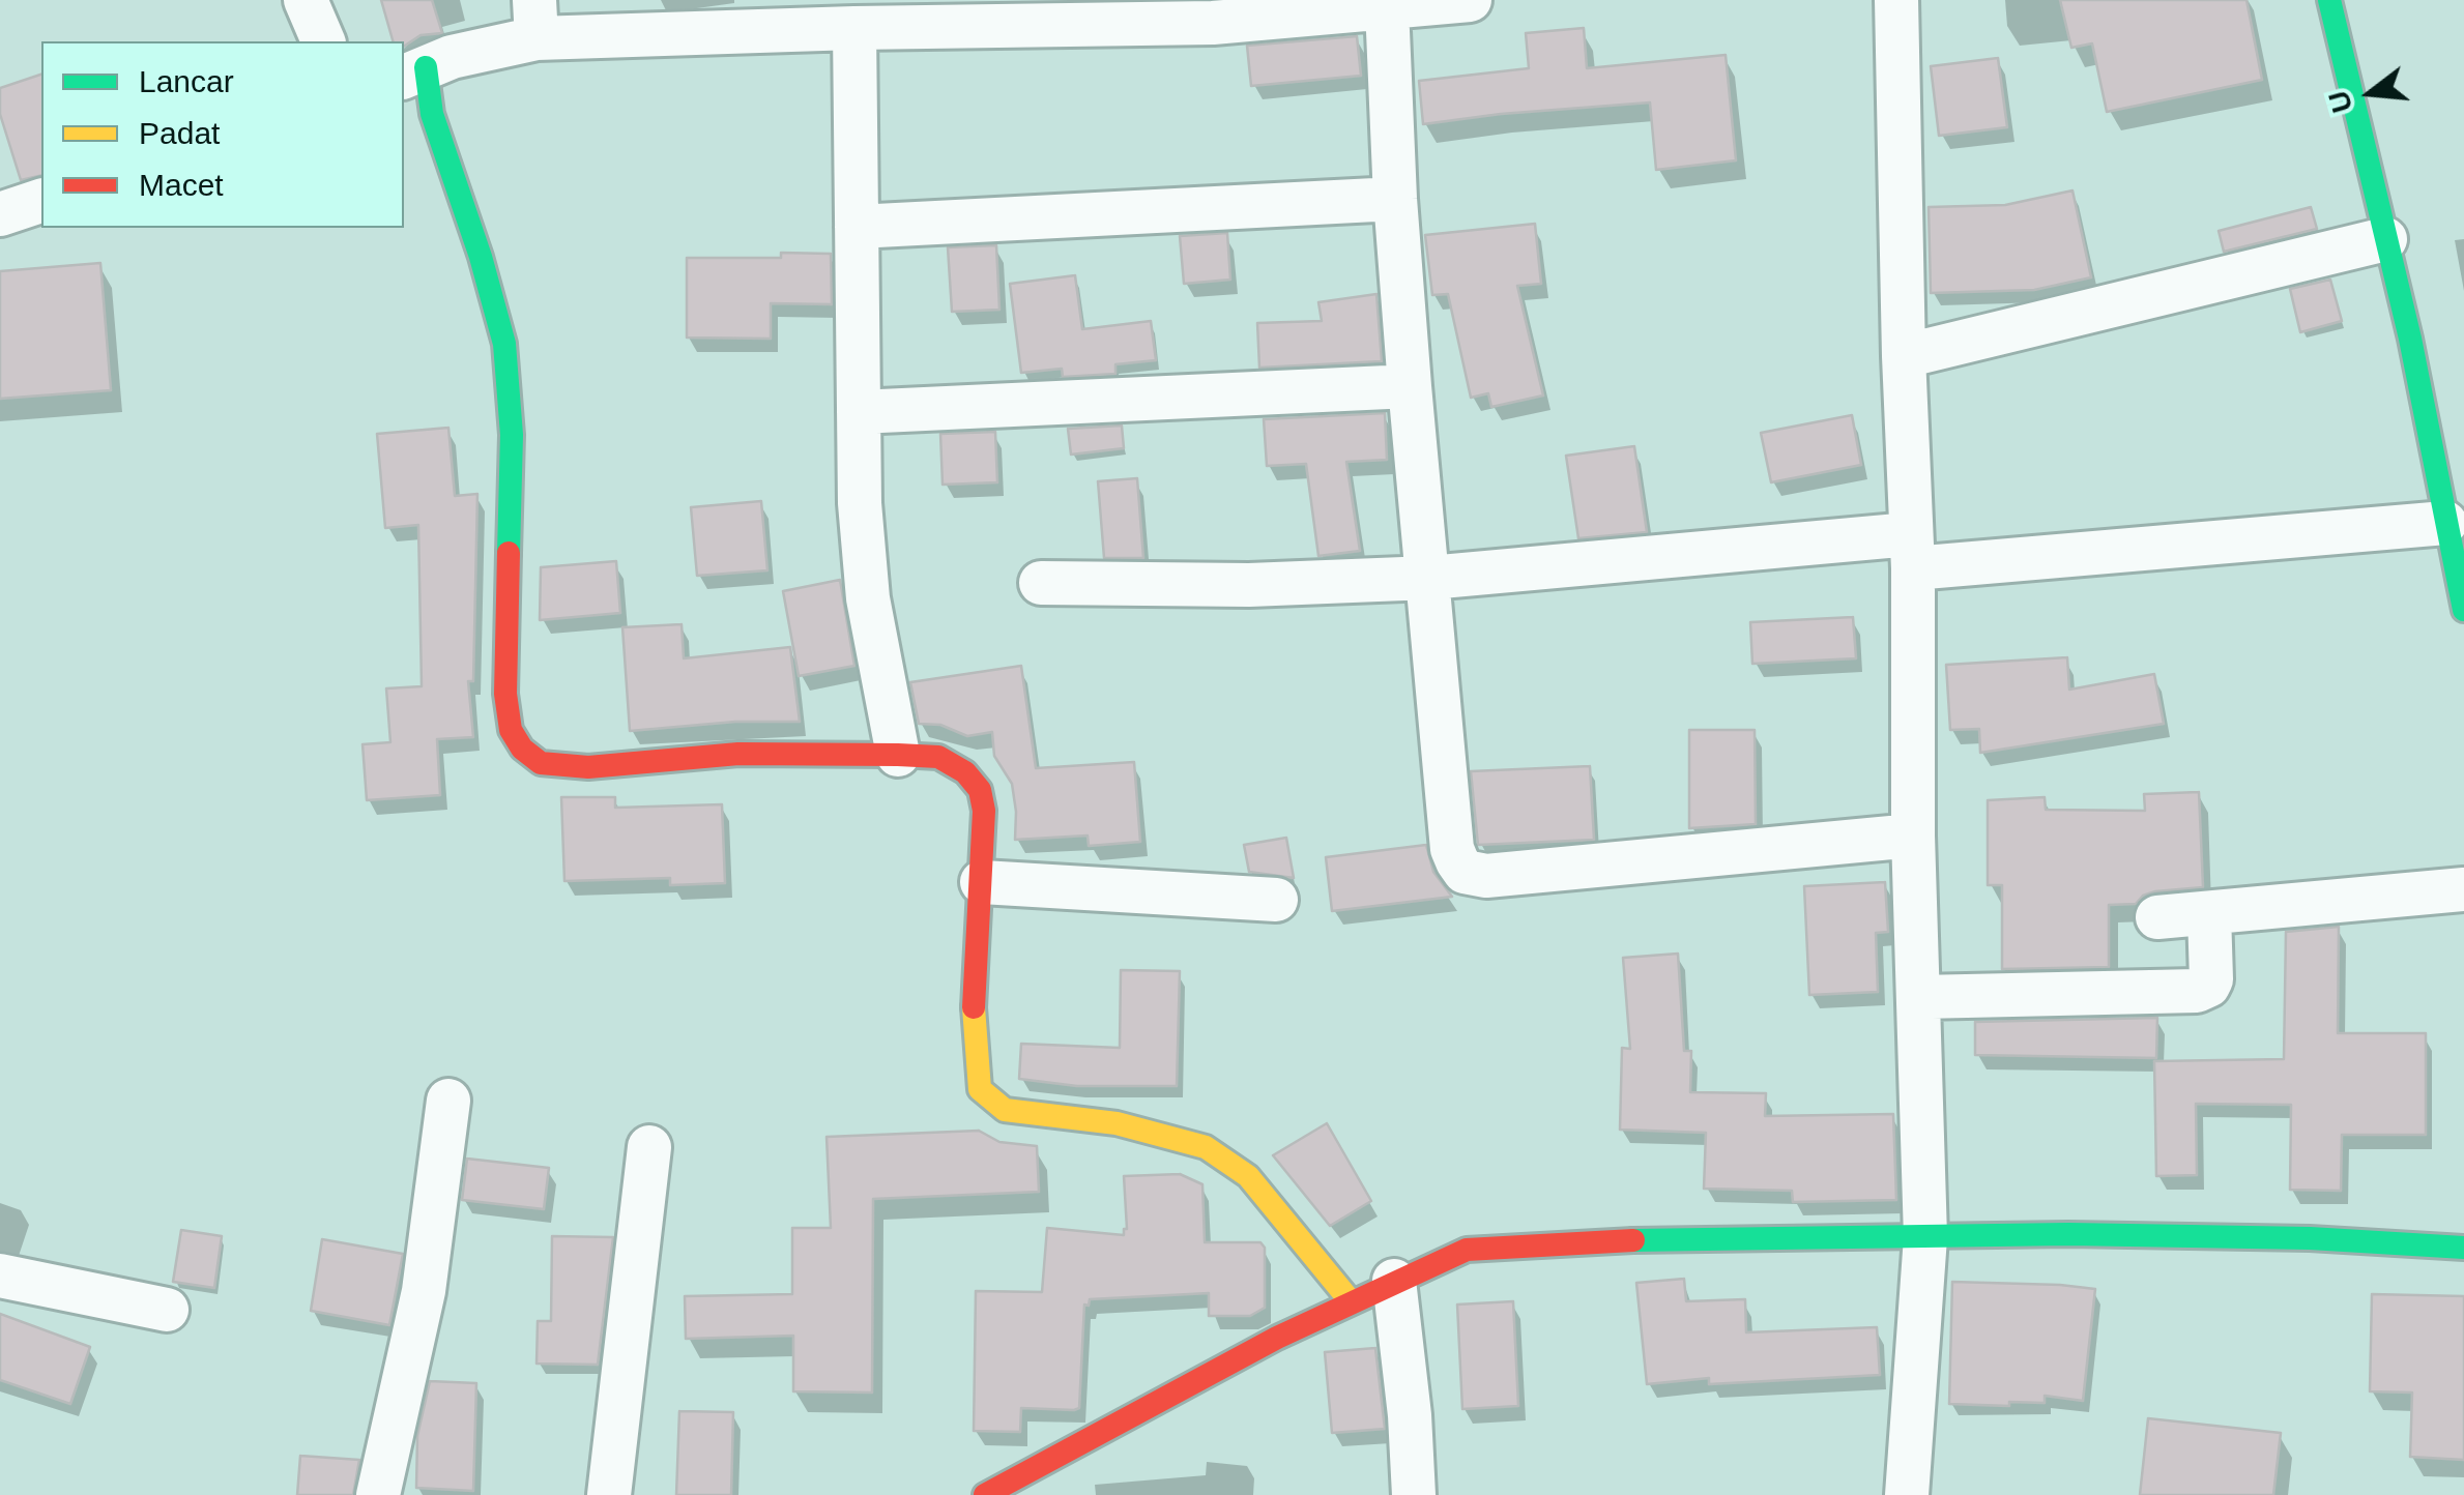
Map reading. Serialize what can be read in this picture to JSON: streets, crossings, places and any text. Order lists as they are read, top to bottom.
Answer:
{
  "legend": ["Lancar", "Padat", "Macet"],
  "north": "left"
}
